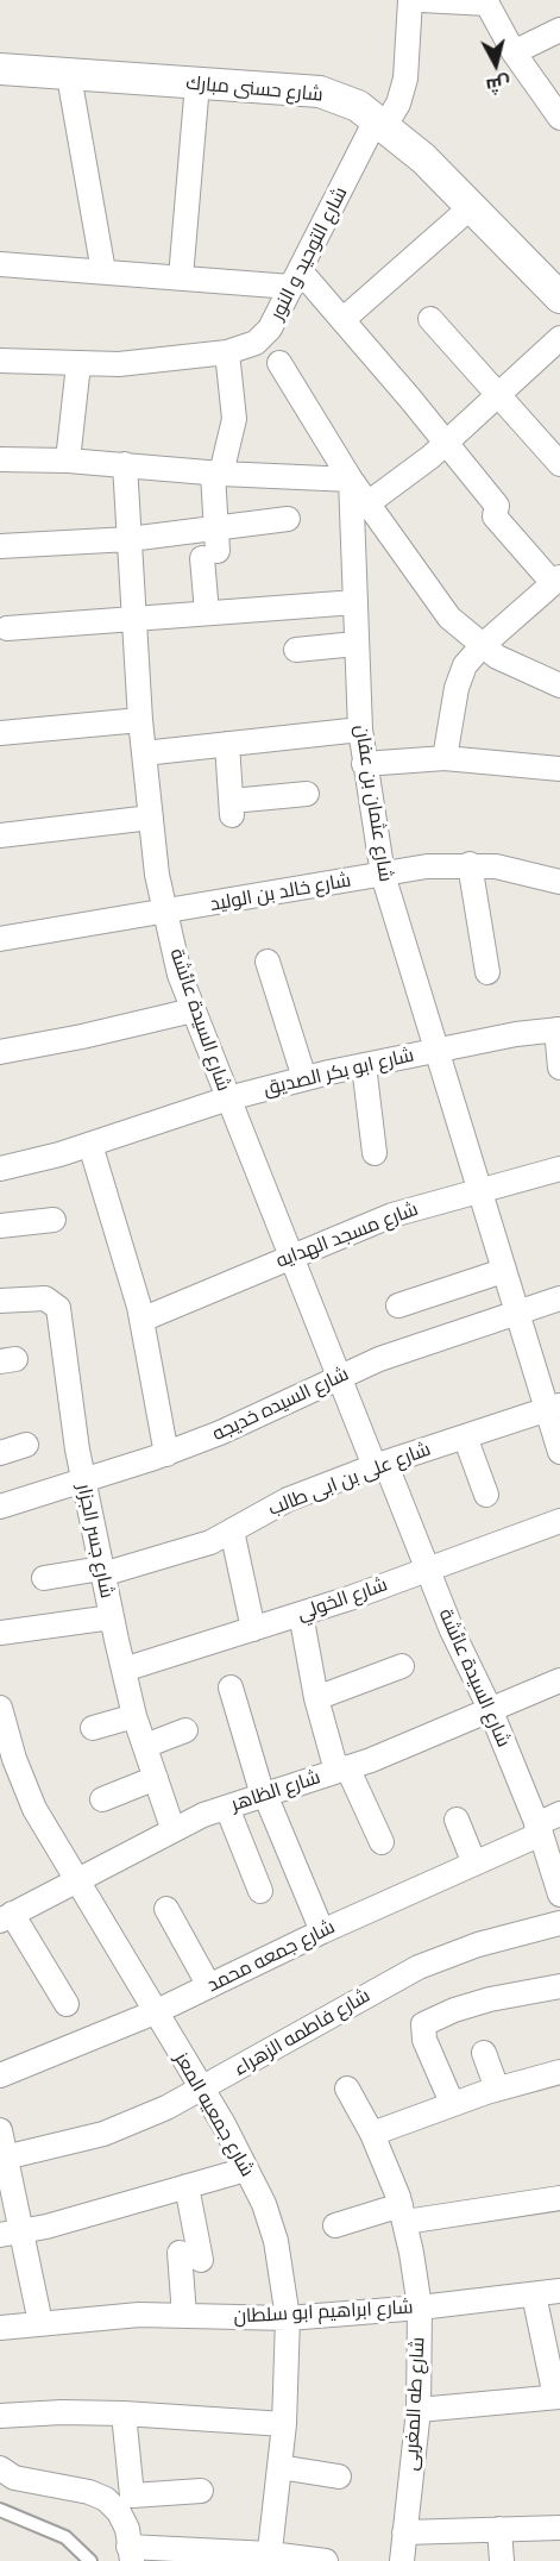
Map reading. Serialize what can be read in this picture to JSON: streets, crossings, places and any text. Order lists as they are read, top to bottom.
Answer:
{
  "streets": {
    "street": [
      "شارع حسنى مبارك",
      "شارع التوحيد و النور",
      "شارع عثمان بن عفان",
      "شارع خالد بن الوليد",
      "شارع السيدة عائشة",
      "شارع ابو بكر الصديق",
      "شارع مسجد الهدايه",
      "شارع السيده خديجه",
      "شارع على بن ابى طالب",
      "شارع جسر الجزار",
      "شارع الخولي",
      "شارع الظاهر",
      "شارع جمعه محمد",
      "شارع فاطمه الزهراء",
      "شارع جمعيه المعز",
      "شارع ابراهيم ابو سلطان",
      "شارع طه المغربى"
    ]
  },
  "crossings": [
    ["شارع حسنى مبارك", "شارع التوحيد و النور"],
    ["شارع عثمان بن عفان", "شارع خالد بن الوليد"],
    ["شارع عثمان بن عفان", "شارع ابو بكر الصديق"],
    ["شارع عثمان بن عفان", "شارع مسجد الهدايه"],
    ["شارع عثمان بن عفان", "شارع السيده خديجه"],
    ["شارع عثمان بن عفان", "شارع على بن ابى طالب"],
    ["شارع خالد بن الوليد", "شارع السيدة عائشة"],
    ["شارع السيدة عائشة", "شارع ابو بكر الصديق"],
    ["شارع السيدة عائشة", "شارع مسجد الهدايه"],
    ["شارع السيدة عائشة", "شارع السيده خديجه"],
    ["شارع السيدة عائشة", "شارع على بن ابى طالب"],
    ["شارع السيدة عائشة", "شارع الخولي"],
    ["شارع السيدة عائشة", "شارع الظاهر"],
    ["شارع السيدة عائشة", "شارع جمعه محمد"],
    ["شارع السيده خديجه", "شارع جسر الجزار"],
    ["شارع على بن ابى طالب", "شارع جسر الجزار"],
    ["شارع جسر الجزار", "شارع الخولي"],
    ["شارع جسر الجزار", "شارع الظاهر"],
    ["شارع الظاهر", "شارع جمعيه المعز"],
    ["شارع جمعه محمد", "شارع جمعيه المعز"],
    ["شارع فاطمه الزهراء", "شارع جمعيه المعز"],
    ["شارع جمعيه المعز", "شارع ابراهيم ابو سلطان"],
    ["شارع ابراهيم ابو سلطان", "شارع طه المغربى"]
  ],
  "north": "bottom"
}
